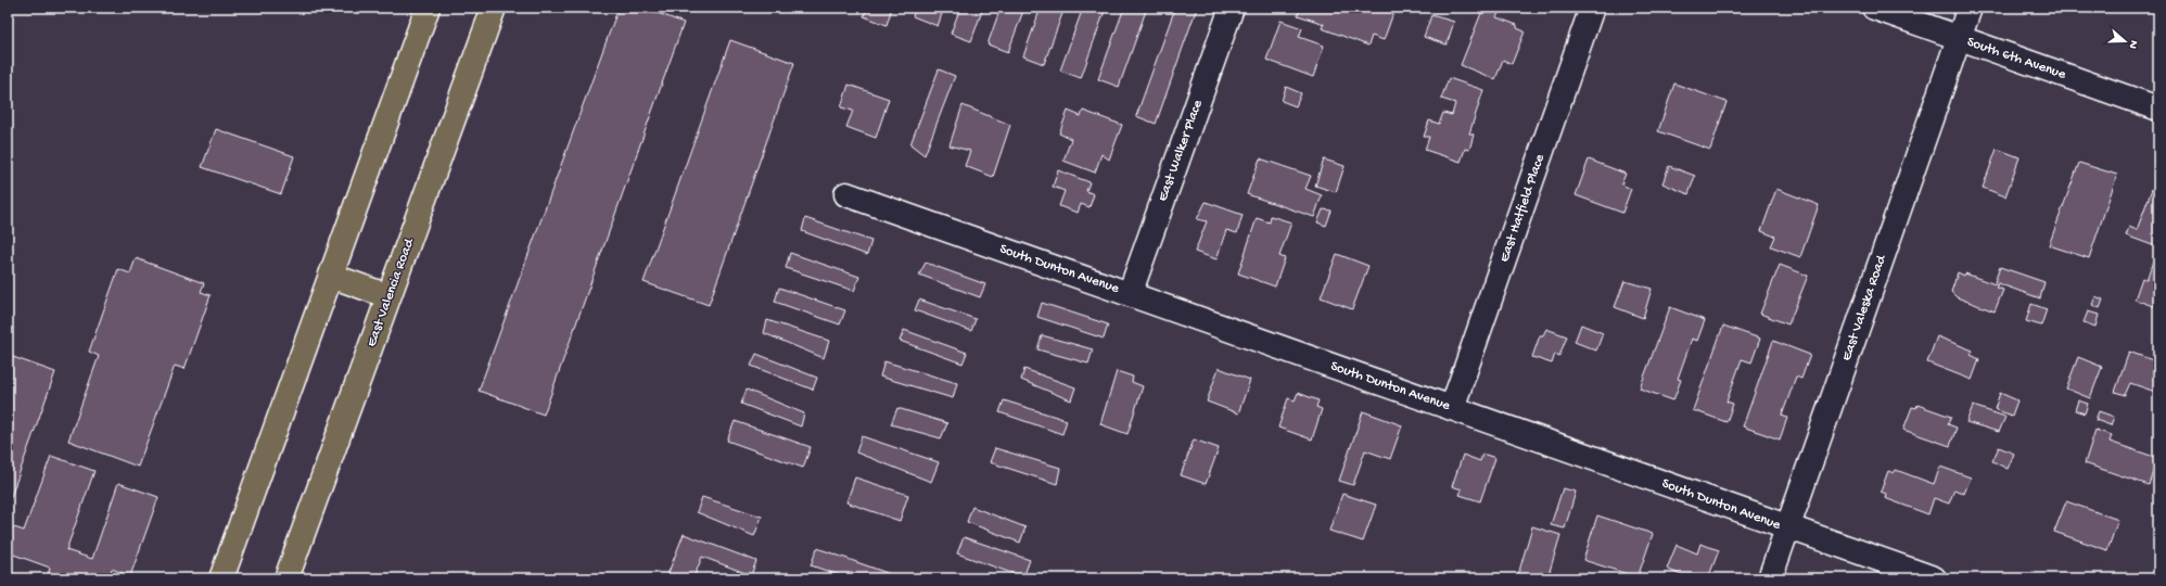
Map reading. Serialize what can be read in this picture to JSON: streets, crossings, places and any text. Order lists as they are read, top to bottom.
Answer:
{
  "streets": {
    "main road": ["East Valencia Road"],
    "street": [
      "South 6th Avenue",
      "East Walker Place",
      "East Hatfield Place",
      "South Dunton Avenue",
      "East Valeska Road"
    ]
  },
  "crossings": [
    ["South 6th Avenue", "East Valeska Road"],
    ["East Walker Place", "South Dunton Avenue"],
    ["East Hatfield Place", "South Dunton Avenue"],
    ["South Dunton Avenue", "East Valeska Road"]
  ],
  "north": "right"
}
